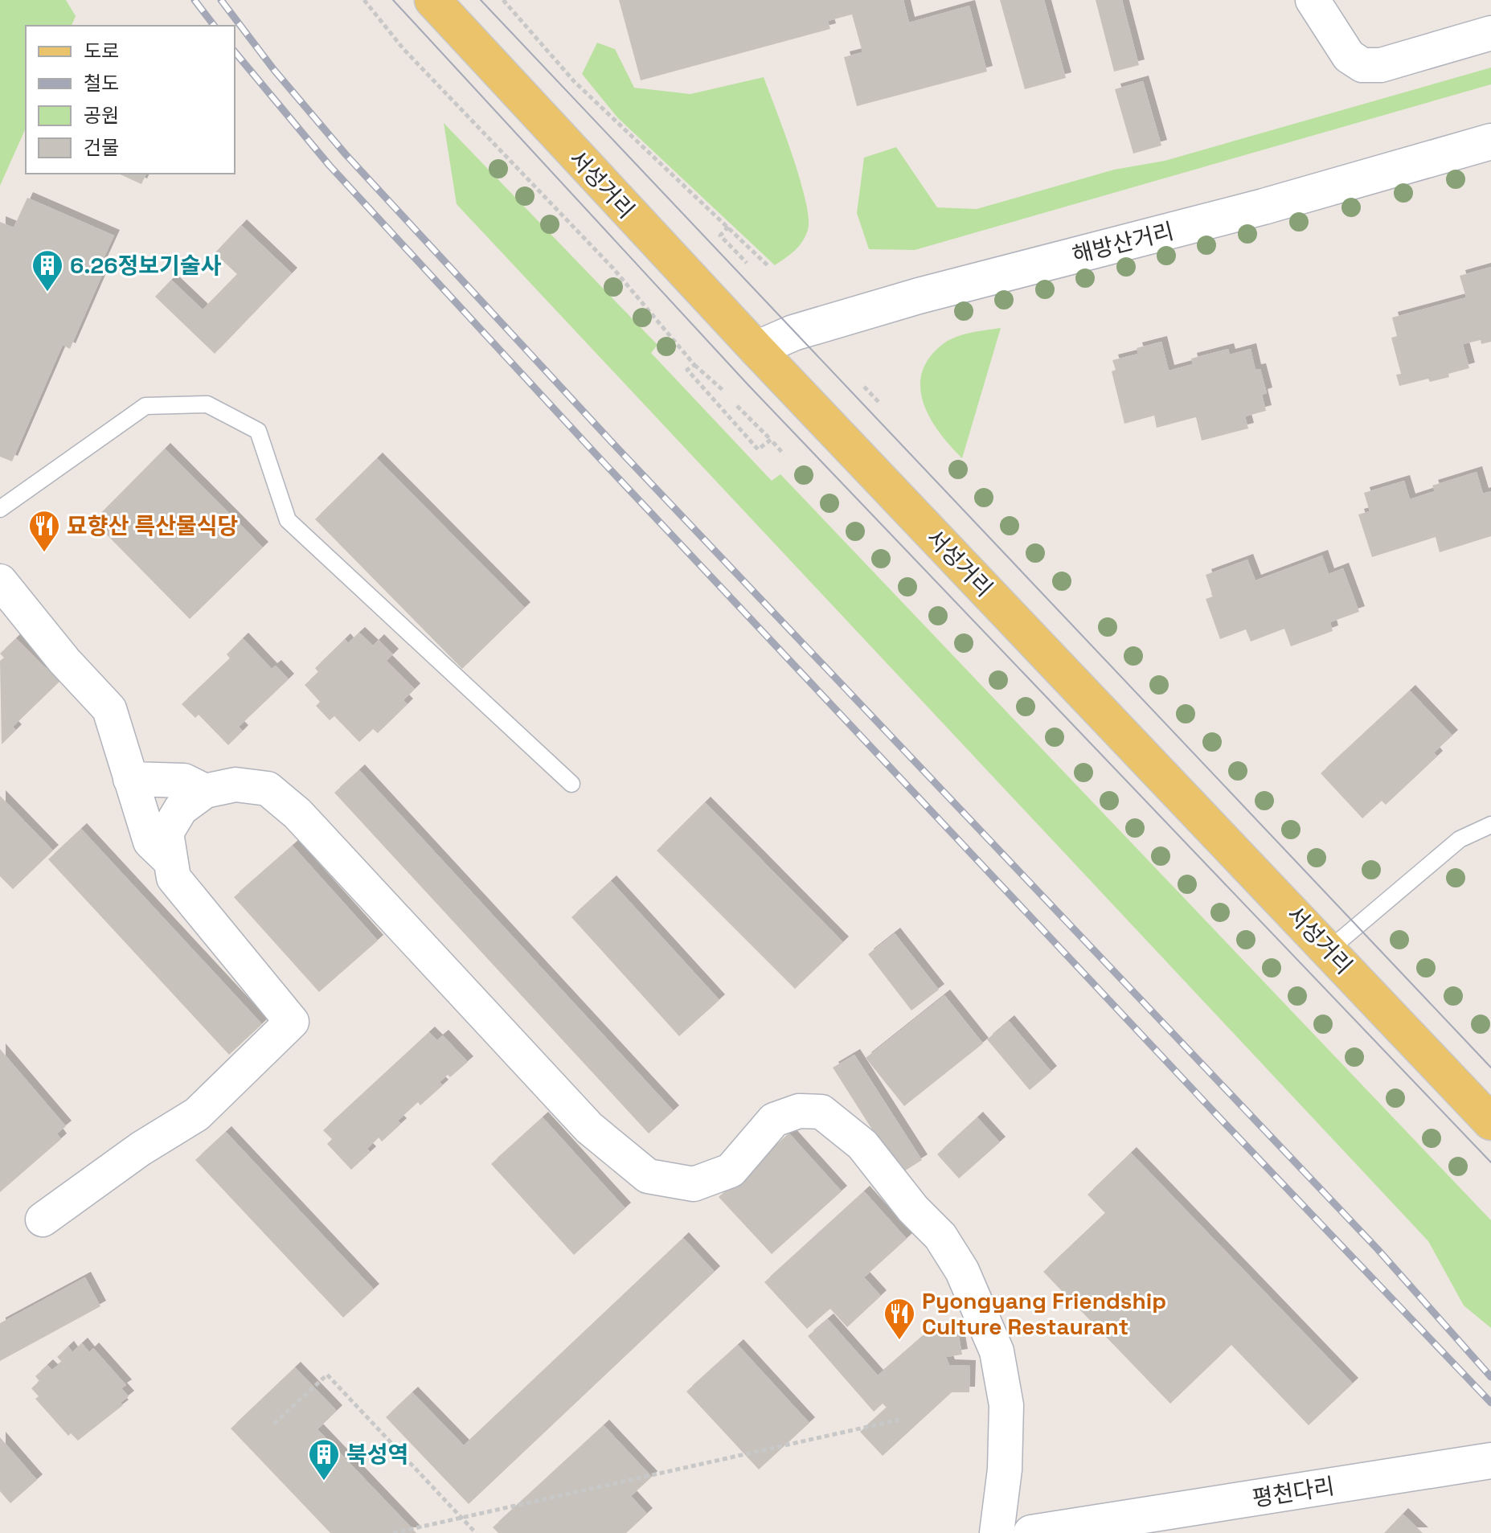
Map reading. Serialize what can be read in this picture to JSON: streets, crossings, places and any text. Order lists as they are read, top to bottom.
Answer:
{
  "streets": {
    "main road": ["서성거리", "해방산거리", "평천다리"]
  },
  "crossings": [
    ["서성거리", "해방산거리"]
  ],
  "places": {
    "building": ["6.26정보기술사", "북성역"],
    "restaurant": ["묘향산 륵산물식당", "Pyongyang Friendship Culture Restaurant"]
  },
  "legend": [
    "도로",
    "철도",
    "공원",
    "건물"
  ]
}
